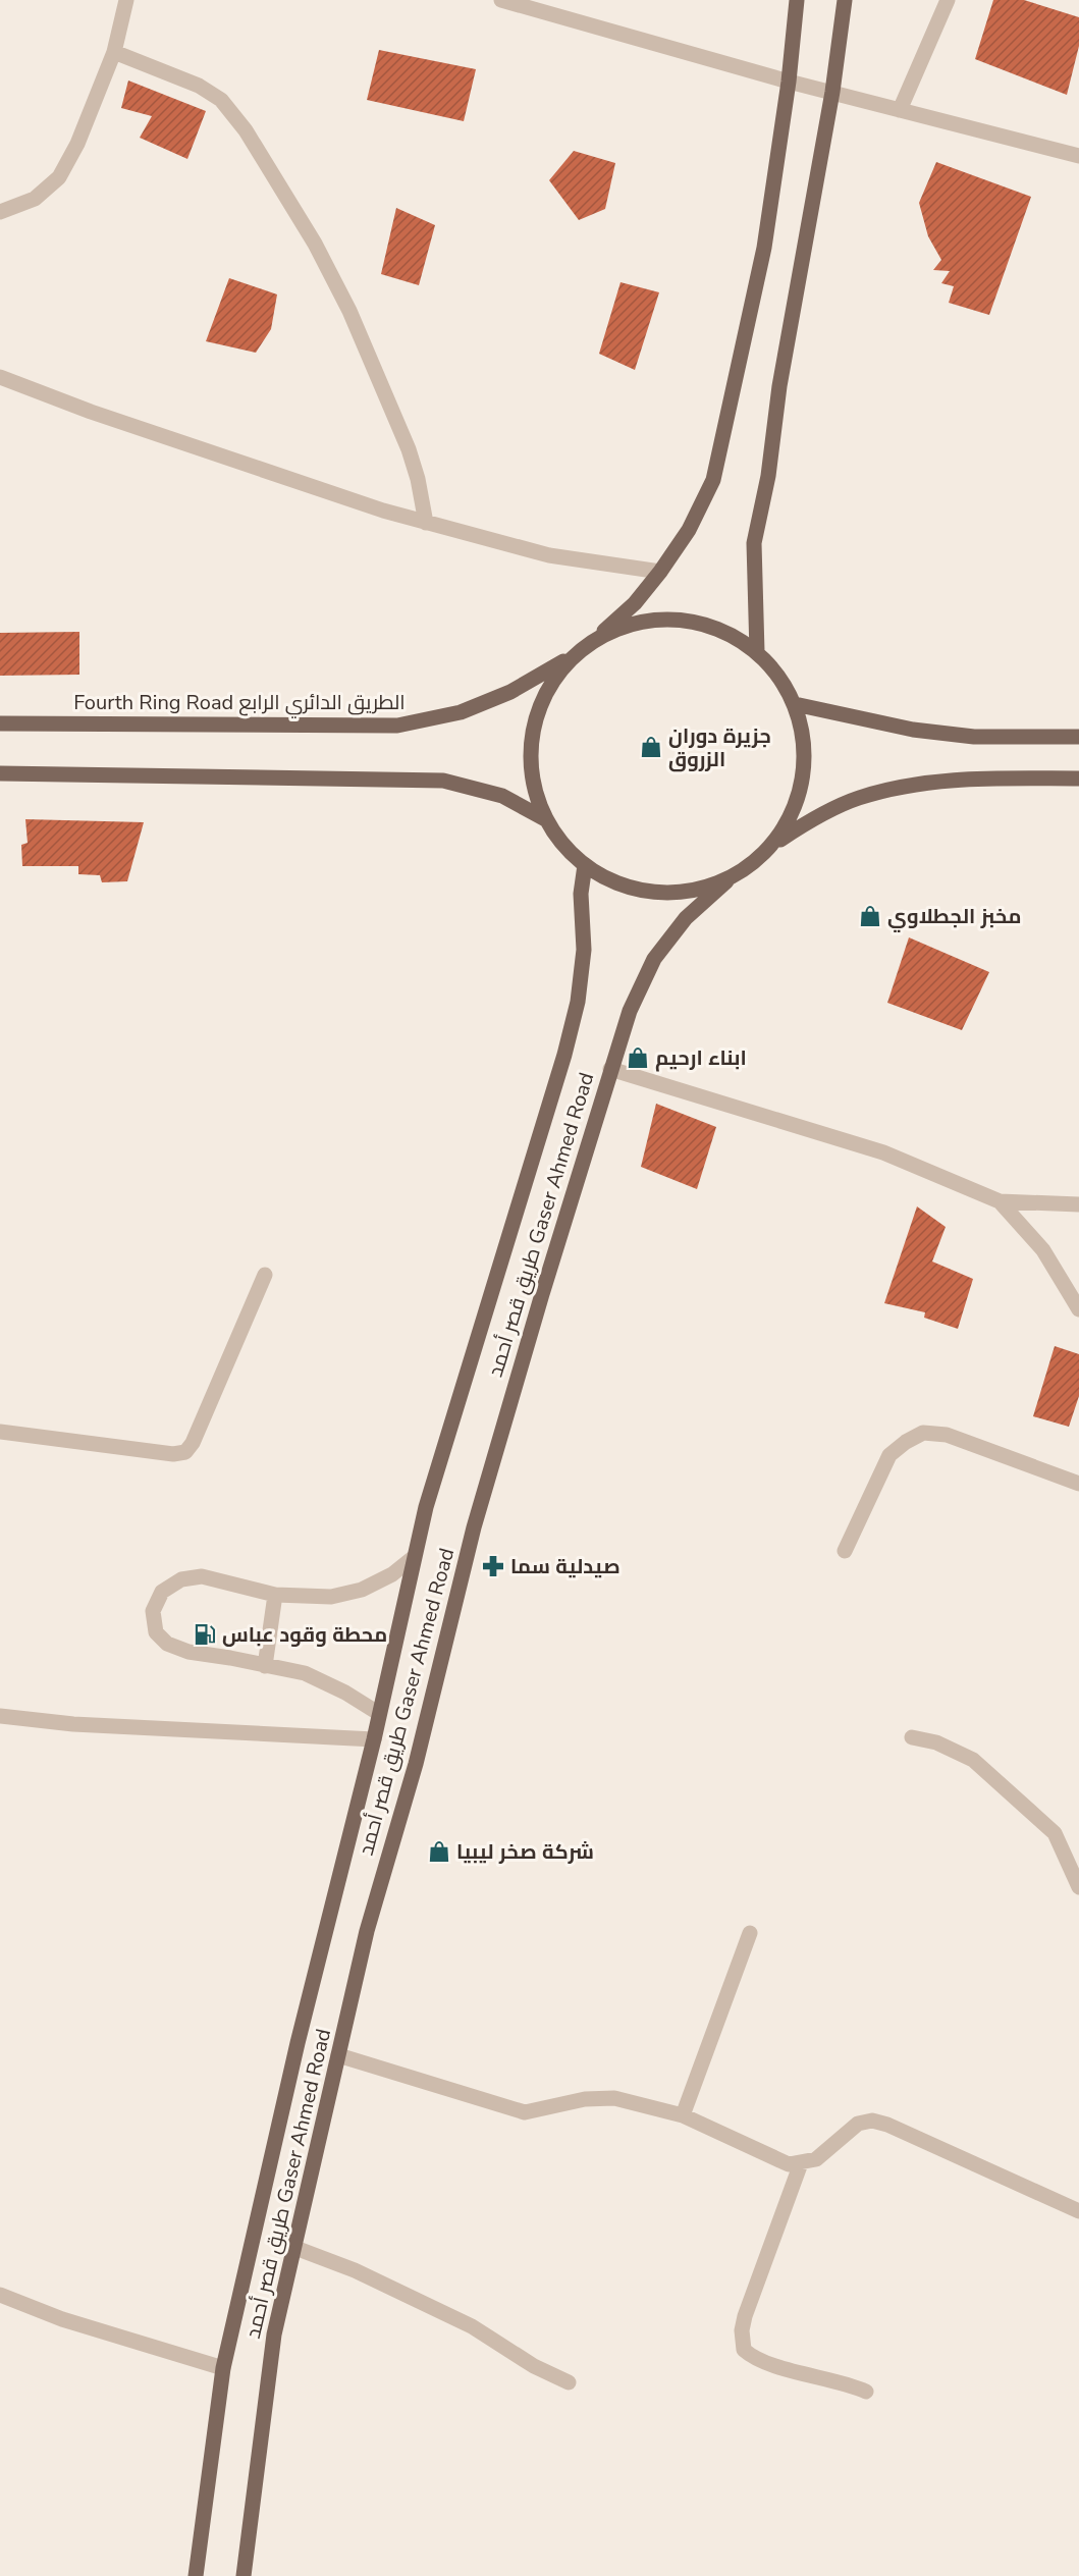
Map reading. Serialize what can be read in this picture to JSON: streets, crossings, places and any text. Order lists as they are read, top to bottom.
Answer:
{
  "streets": {
    "main road": ["Fourth Ring Road الطريق الدائري الرابع", "طريق قصر أحمد Gaser Ahmed Road"]
  },
  "places": {
    "shop": [
      "جزيرة دوران الزروق",
      "مخبز الجطلاوي",
      "ابناء ارحيم",
      "شركة صخر ليبيا"
    ],
    "pharmacy": ["صيدلية سما"],
    "fuel station": ["محطة وقود عباس"]
  }
}
